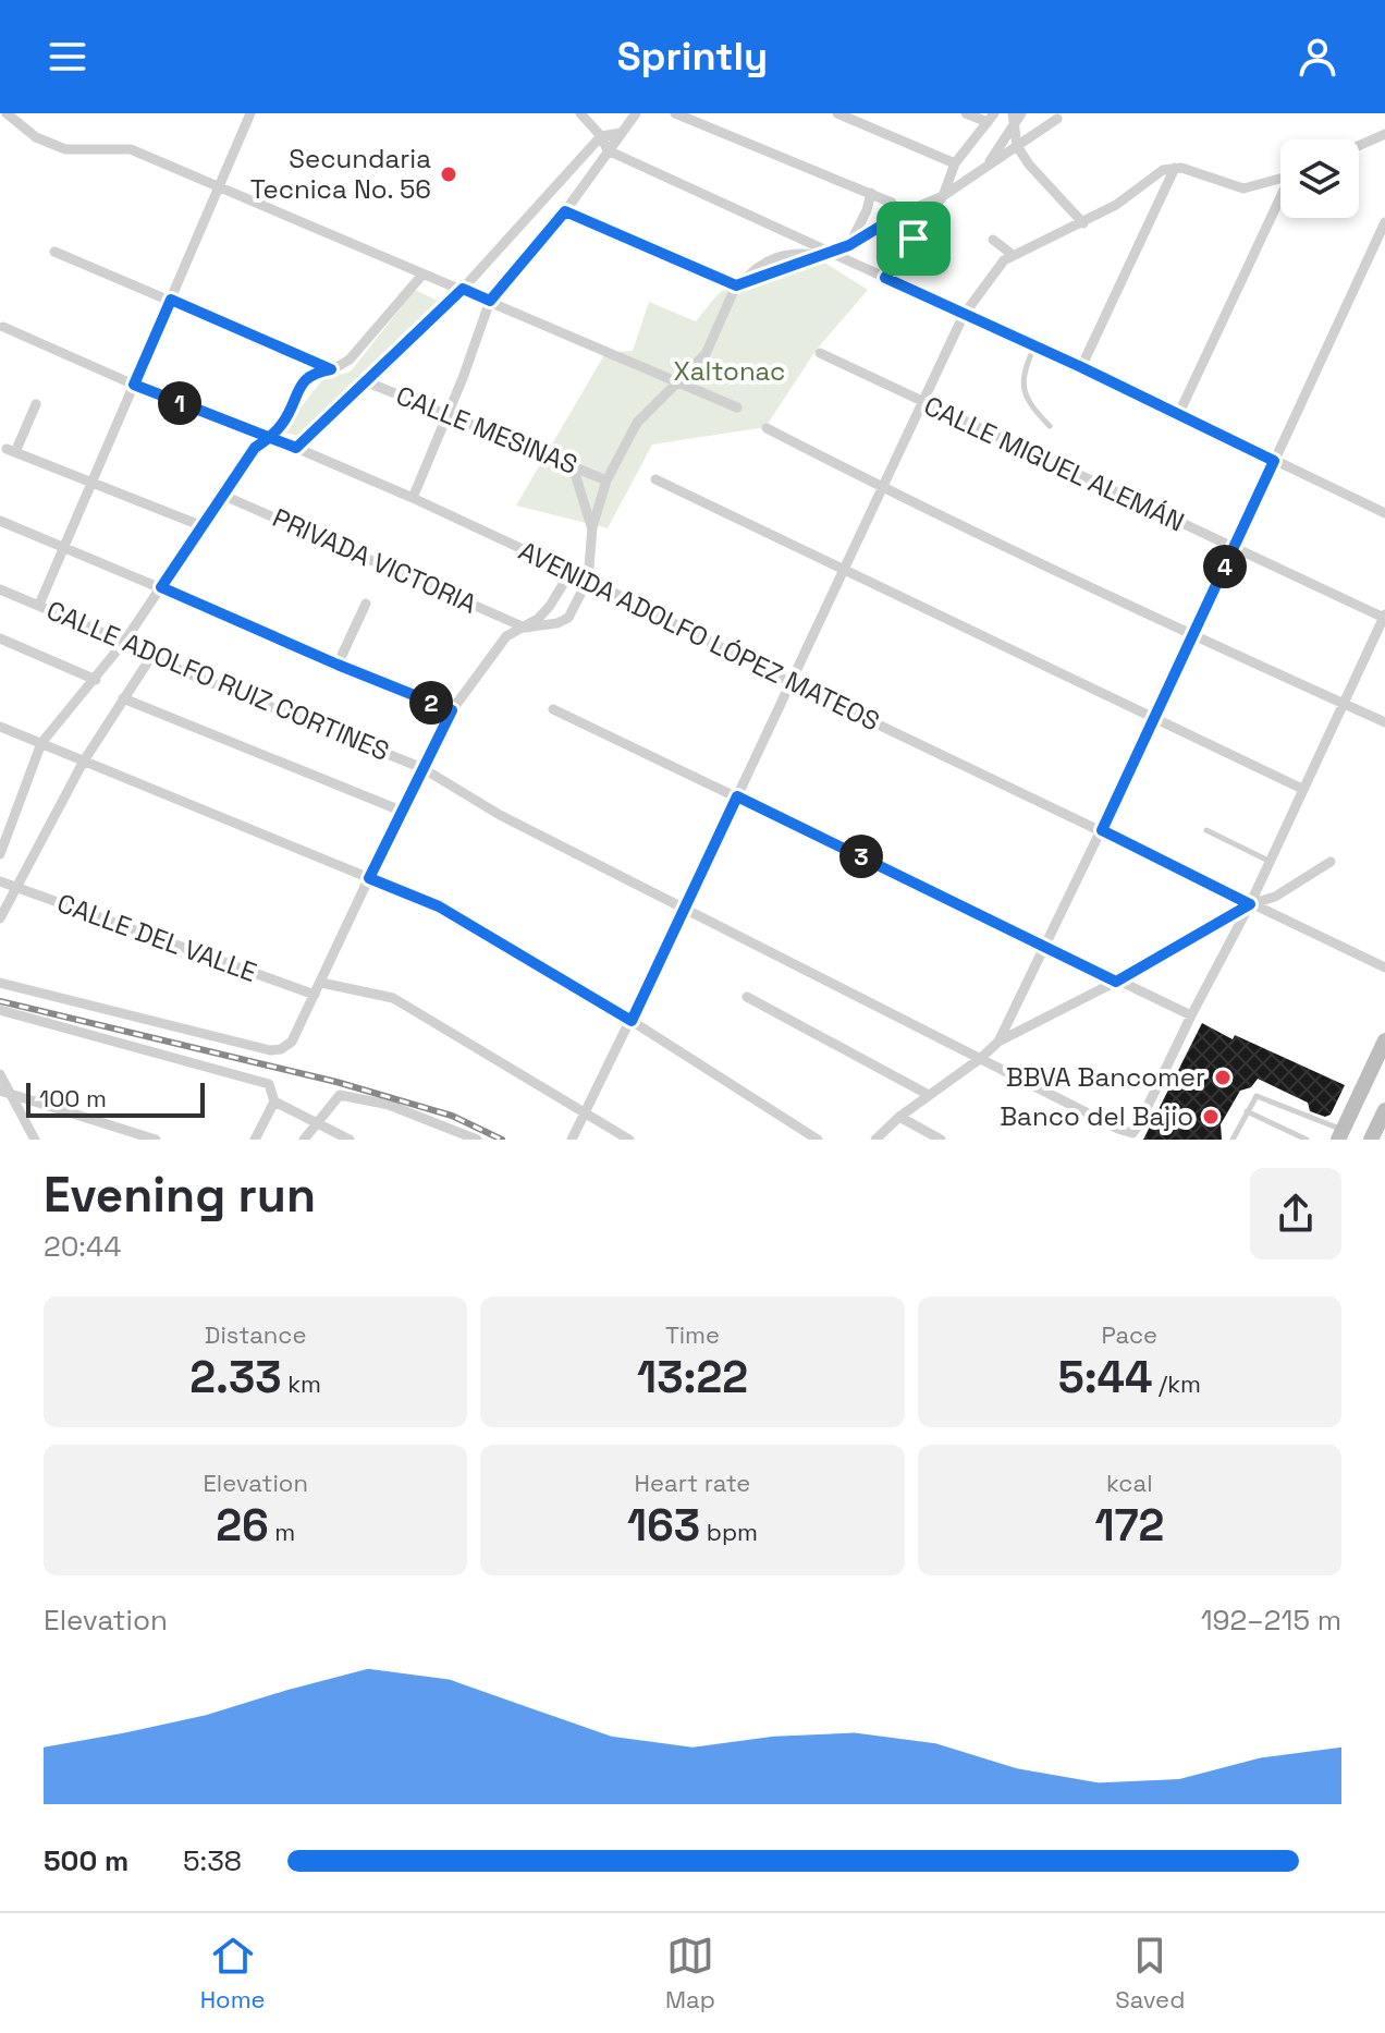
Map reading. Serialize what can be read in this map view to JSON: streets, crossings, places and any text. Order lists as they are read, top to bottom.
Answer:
{
  "streets": {
    "street": [
      "CALLE MESINAS",
      "CALLE MIGUEL ALEMÁN",
      "PRIVADA VICTORIA",
      "AVENIDA ADOLFO LÓPEZ MATEOS",
      "CALLE ADOLFO RUIZ CORTINES",
      "CALLE DEL VALLE"
    ]
  },
  "parks": ["Xaltonac"],
  "places": ["Secundaria Tecnica No. 56", "BBVA Bancomer", "Banco del Bajio"],
  "scale_bar": "100 m",
  "page": {
    "header": "Sprintly",
    "pins": [
      "1",
      "4",
      "2",
      "3"
    ],
    "scale": "100 m",
    "heading": ["Evening run", "20:44"],
    "stats": [
      ["Distance", "2.33 km"],
      ["Time", "13:22"],
      ["Pace", "5:44 /km"],
      ["Elevation", "26 m"],
      ["Heart rate", "163 bpm"],
      ["kcal", "172"]
    ],
    "chart": ["Elevation", "192–215 m"],
    "list": [
      {
        "name": "500 m",
        "note": "5:38"
      }
    ],
    "tabs": ["Home", "Map", "Saved"]
  }
}
